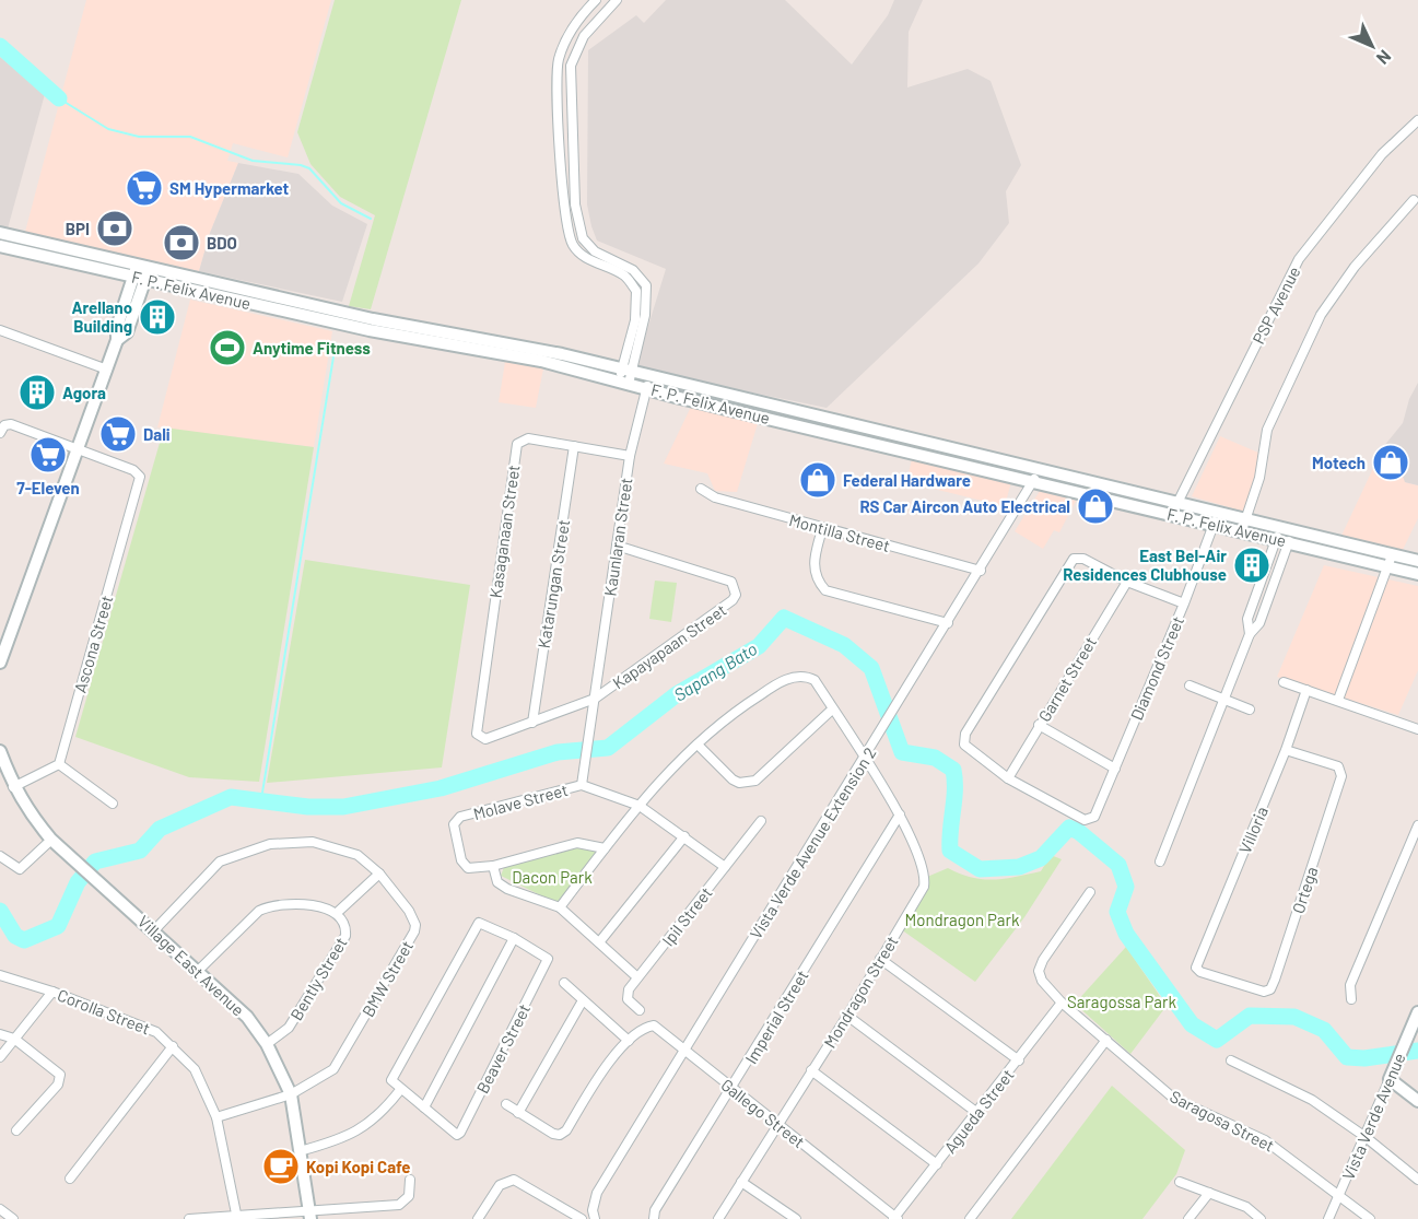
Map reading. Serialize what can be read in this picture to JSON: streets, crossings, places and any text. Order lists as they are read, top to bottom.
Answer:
{
  "streets": {
    "main road": ["F. P. Felix Avenue", "Village East Avenue", "Vista Verde Avenue"],
    "street": [
      "PSP Avenue",
      "Kasaganaan Street",
      "Montilla Street",
      "Kaunlaran Street",
      "Katarungan Street",
      "Ascona Street",
      "Kapayapaan Street",
      "Diamond Street",
      "Garnet Street",
      "Molave Street",
      "Villoria",
      "Vista Verde Avenue Extension 2",
      "Ortega",
      "Ipil Street",
      "Bently Street",
      "BMW Street",
      "Mondragon Street",
      "Corolla Street",
      "Imperial Street",
      "Beaver Street",
      "Agueda Street",
      "Gallego Street",
      "Saragosa Street"
    ]
  },
  "crossings": [
    ["F. P. Felix Avenue", "PSP Avenue"],
    ["F. P. Felix Avenue", "Kaunlaran Street"],
    ["F. P. Felix Avenue", "Diamond Street"],
    ["F. P. Felix Avenue", "Vista Verde Avenue Extension 2"],
    ["Kasaganaan Street", "Kaunlaran Street"],
    ["Kasaganaan Street", "Katarungan Street"],
    ["Kasaganaan Street", "Kapayapaan Street"],
    ["Montilla Street", "Vista Verde Avenue Extension 2"],
    ["Kaunlaran Street", "Kapayapaan Street"],
    ["Kaunlaran Street", "Molave Street"],
    ["Katarungan Street", "Kapayapaan Street"],
    ["Diamond Street", "Garnet Street"],
    ["Molave Street", "Ipil Street"],
    ["Molave Street", "Mondragon Street"],
    ["Villoria", "Ortega"],
    ["Vista Verde Avenue Extension 2", "Mondragon Street"],
    ["Vista Verde Avenue Extension 2", "Gallego Street"],
    ["Village East Avenue", "Bently Street"],
    ["Village East Avenue", "BMW Street"],
    ["BMW Street", "Corolla Street"],
    ["Mondragon Street", "Imperial Street"],
    ["Mondragon Street", "Gallego Street"],
    ["Imperial Street", "Gallego Street"],
    ["Agueda Street", "Gallego Street"],
    ["Agueda Street", "Saragosa Street"],
    ["Vista Verde Avenue", "Saragosa Street"]
  ],
  "water": ["Sapang Bato"],
  "parks": ["Dacon Park", "Mondragon Park", "Saragossa Park"],
  "places": {
    "supermarket": ["SM Hypermarket", "Dali", "7-Eleven"],
    "bank": ["BPI", "BDO"],
    "building": ["Arellano Building", "Agora", "East Bel-Air Residences Clubhouse"],
    "sports": ["Anytime Fitness"],
    "shop": ["Motech", "Federal Hardware", "RS Car Aircon Auto Electrical"],
    "cafe": ["Kopi Kopi Cafe"]
  },
  "north": "bottom right"
}
